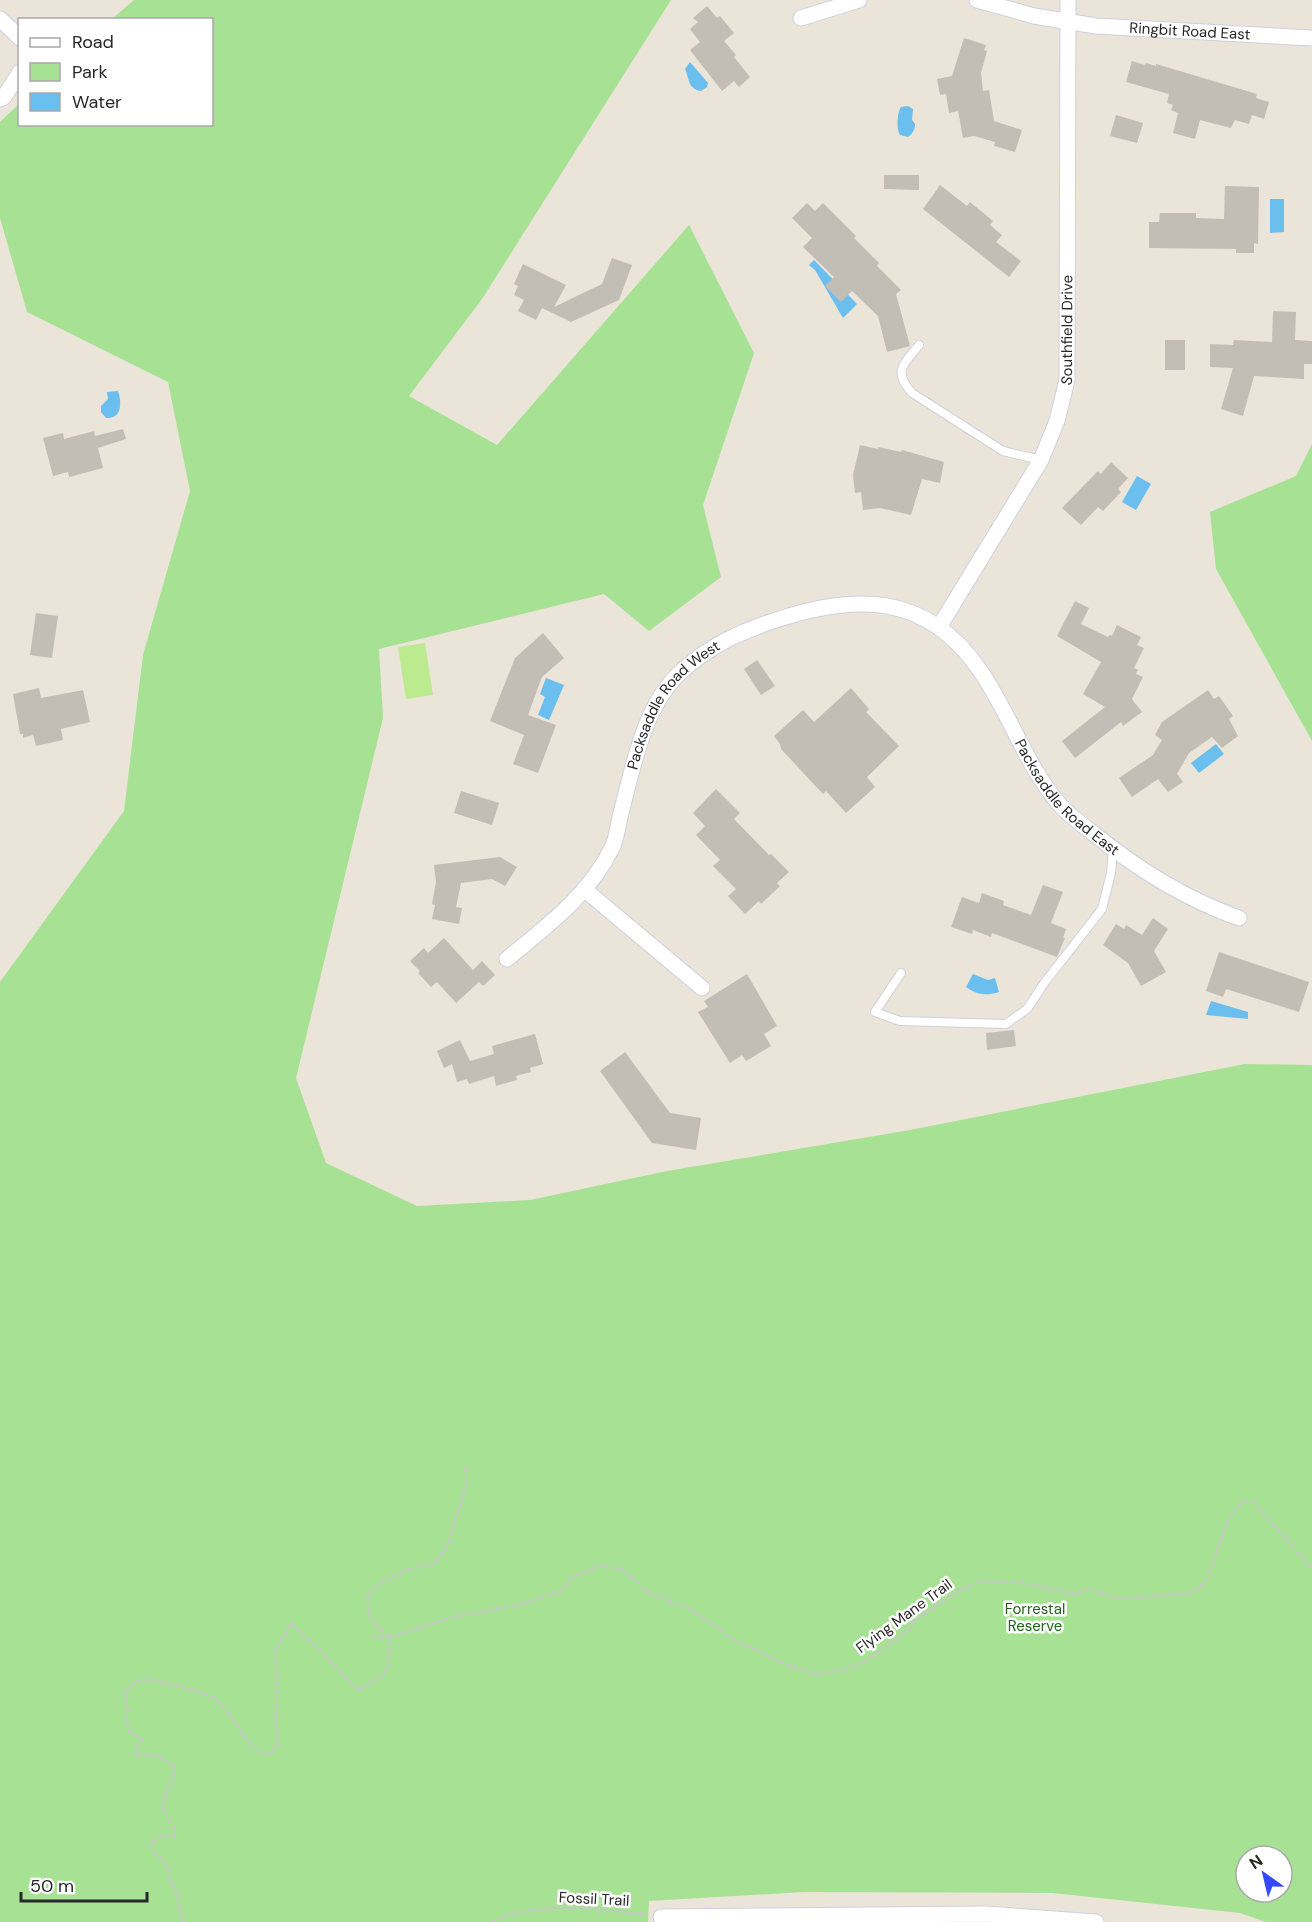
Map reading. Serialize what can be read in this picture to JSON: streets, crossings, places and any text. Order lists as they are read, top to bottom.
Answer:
{
  "streets": {
    "street": [
      "Ringbit Road East",
      "Southfield Drive",
      "Packsaddle Road West",
      "Packsaddle Road East"
    ],
    "path": ["Flying Mane Trail", "Fossil Trail"]
  },
  "crossings": [
    ["Ringbit Road East", "Southfield Drive"],
    ["Southfield Drive", "Packsaddle Road West"],
    ["Southfield Drive", "Packsaddle Road East"],
    ["Packsaddle Road West", "Packsaddle Road East"]
  ],
  "parks": ["Forrestal Reserve"],
  "legend": ["Road", "Park", "Water"],
  "scale_bar": "50 m",
  "north": "top left"
}
